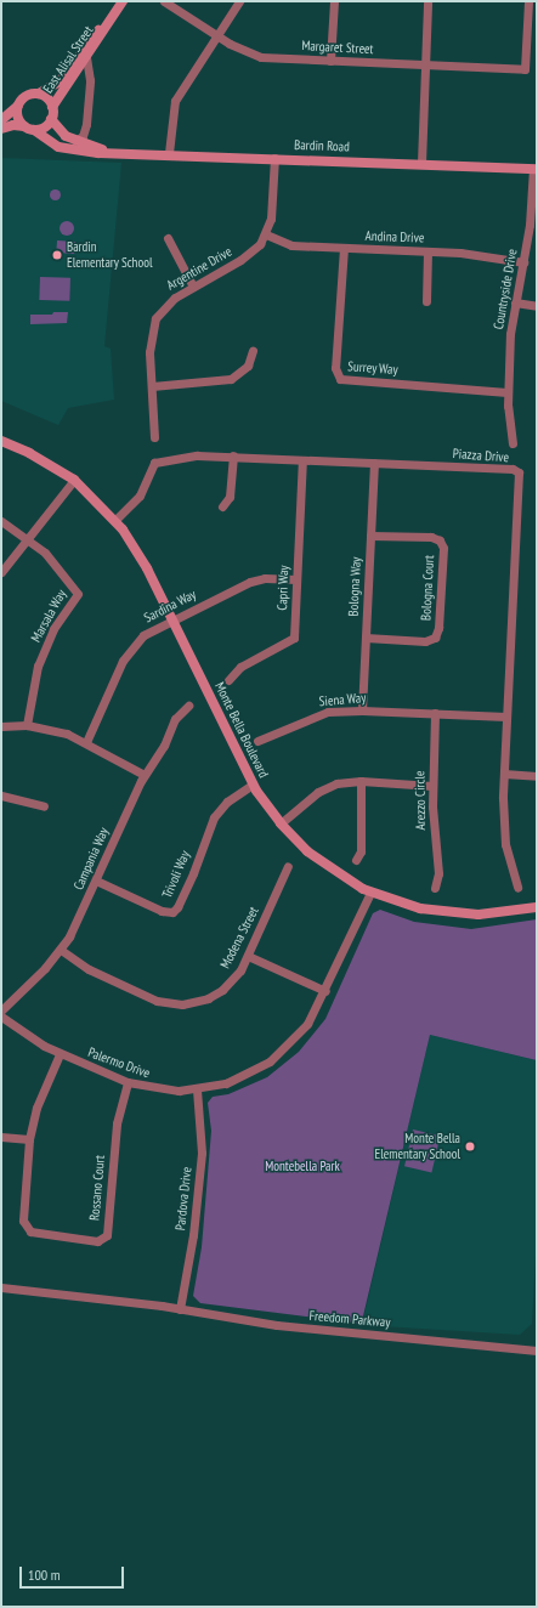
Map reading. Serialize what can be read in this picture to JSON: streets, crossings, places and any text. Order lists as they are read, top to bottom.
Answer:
{
  "streets": {
    "street": [
      "Margaret Street",
      "East Alisal Street",
      "Bardin Road",
      "Andina Drive",
      "Argentine Drive",
      "Countryside Drive",
      "Surrey Way",
      "Piazza Drive",
      "Bologna Way",
      "Capri Way",
      "Bologna Court",
      "Sardina Way",
      "Marsala Way",
      "Siena Way",
      "Monte Bella Boulevard",
      "Arezzo Circle",
      "Campania Way",
      "Trivoli Way",
      "Modena Street",
      "Palermo Drive",
      "Rossano Court",
      "Pardova Drive",
      "Freedom Parkway"
    ]
  },
  "crossings": [
    ["East Alisal Street", "Bardin Road"],
    ["Bardin Road", "Argentine Drive"],
    ["Bardin Road", "Countryside Drive"],
    ["Andina Drive", "Argentine Drive"],
    ["Andina Drive", "Countryside Drive"],
    ["Andina Drive", "Surrey Way"],
    ["Countryside Drive", "Surrey Way"],
    ["Piazza Drive", "Bologna Way"],
    ["Piazza Drive", "Capri Way"],
    ["Piazza Drive", "Siena Way"],
    ["Piazza Drive", "Monte Bella Boulevard"],
    ["Bologna Way", "Bologna Court"],
    ["Bologna Way", "Siena Way"],
    ["Capri Way", "Sardina Way"],
    ["Sardina Way", "Monte Bella Boulevard"],
    ["Siena Way", "Arezzo Circle"],
    ["Monte Bella Boulevard", "Trivoli Way"],
    ["Monte Bella Boulevard", "Palermo Drive"],
    ["Campania Way", "Trivoli Way"],
    ["Campania Way", "Modena Street"],
    ["Palermo Drive", "Rossano Court"],
    ["Palermo Drive", "Pardova Drive"],
    ["Pardova Drive", "Freedom Parkway"]
  ],
  "parks": ["Montebella Park"],
  "places": ["Bardin Elementary School", "Monte Bella Elementary School"],
  "scale_bar": "100 m"
}
